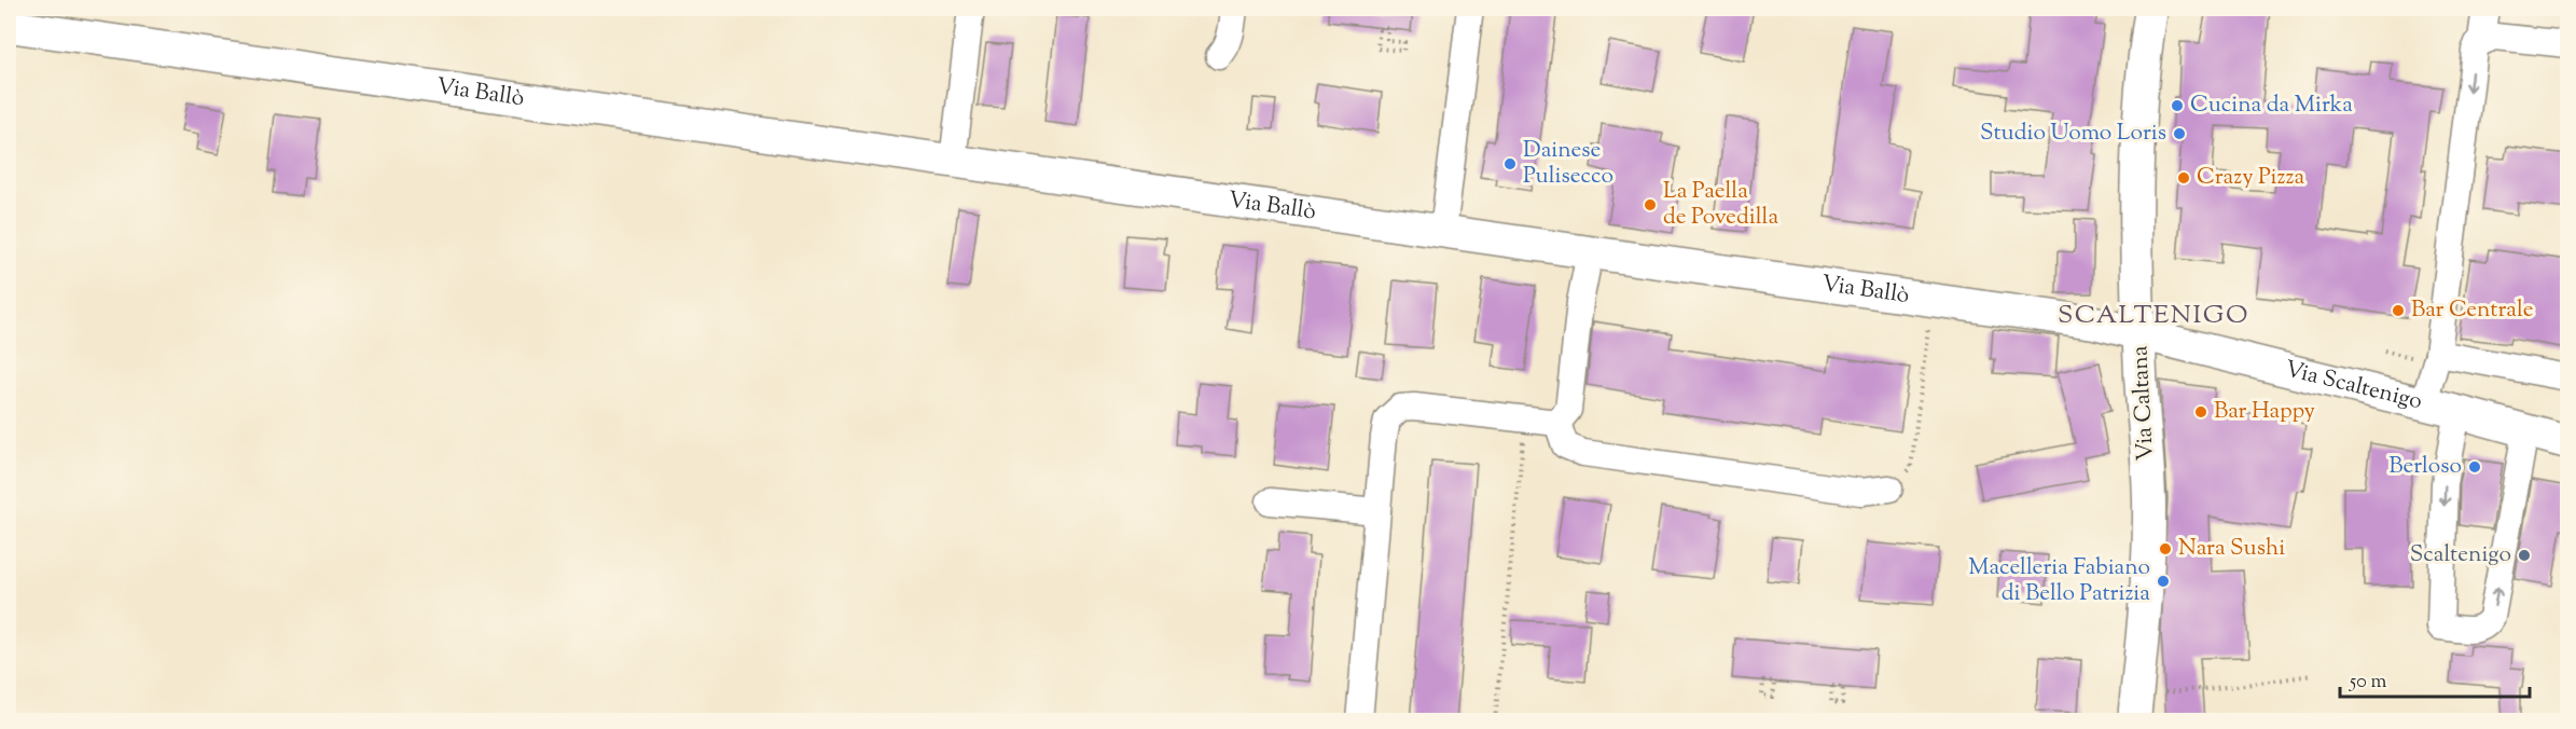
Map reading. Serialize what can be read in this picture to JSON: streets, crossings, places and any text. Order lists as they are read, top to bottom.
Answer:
{
  "streets": {
    "main road": ["Via Ballò", "Via Scaltenigo", "Via Caltana"]
  },
  "crossings": [
    ["Via Ballò", "Via Scaltenigo"],
    ["Via Ballò", "Via Caltana"],
    ["Via Scaltenigo", "Via Caltana"]
  ],
  "districts": ["SCALTENIGO"],
  "places": [
    "Cucina da Mirka",
    "Studio Uomo Loris",
    "Dainese Pulisecco",
    "Crazy Pizza",
    "La Paella de Povedilla",
    "Bar Centrale",
    "Bar Happy",
    "Berloso",
    "Nara Sushi",
    "Scaltenigo",
    "Macelleria Fabiano di Bello Patrizia"
  ],
  "scale_bar": "50 m"
}
